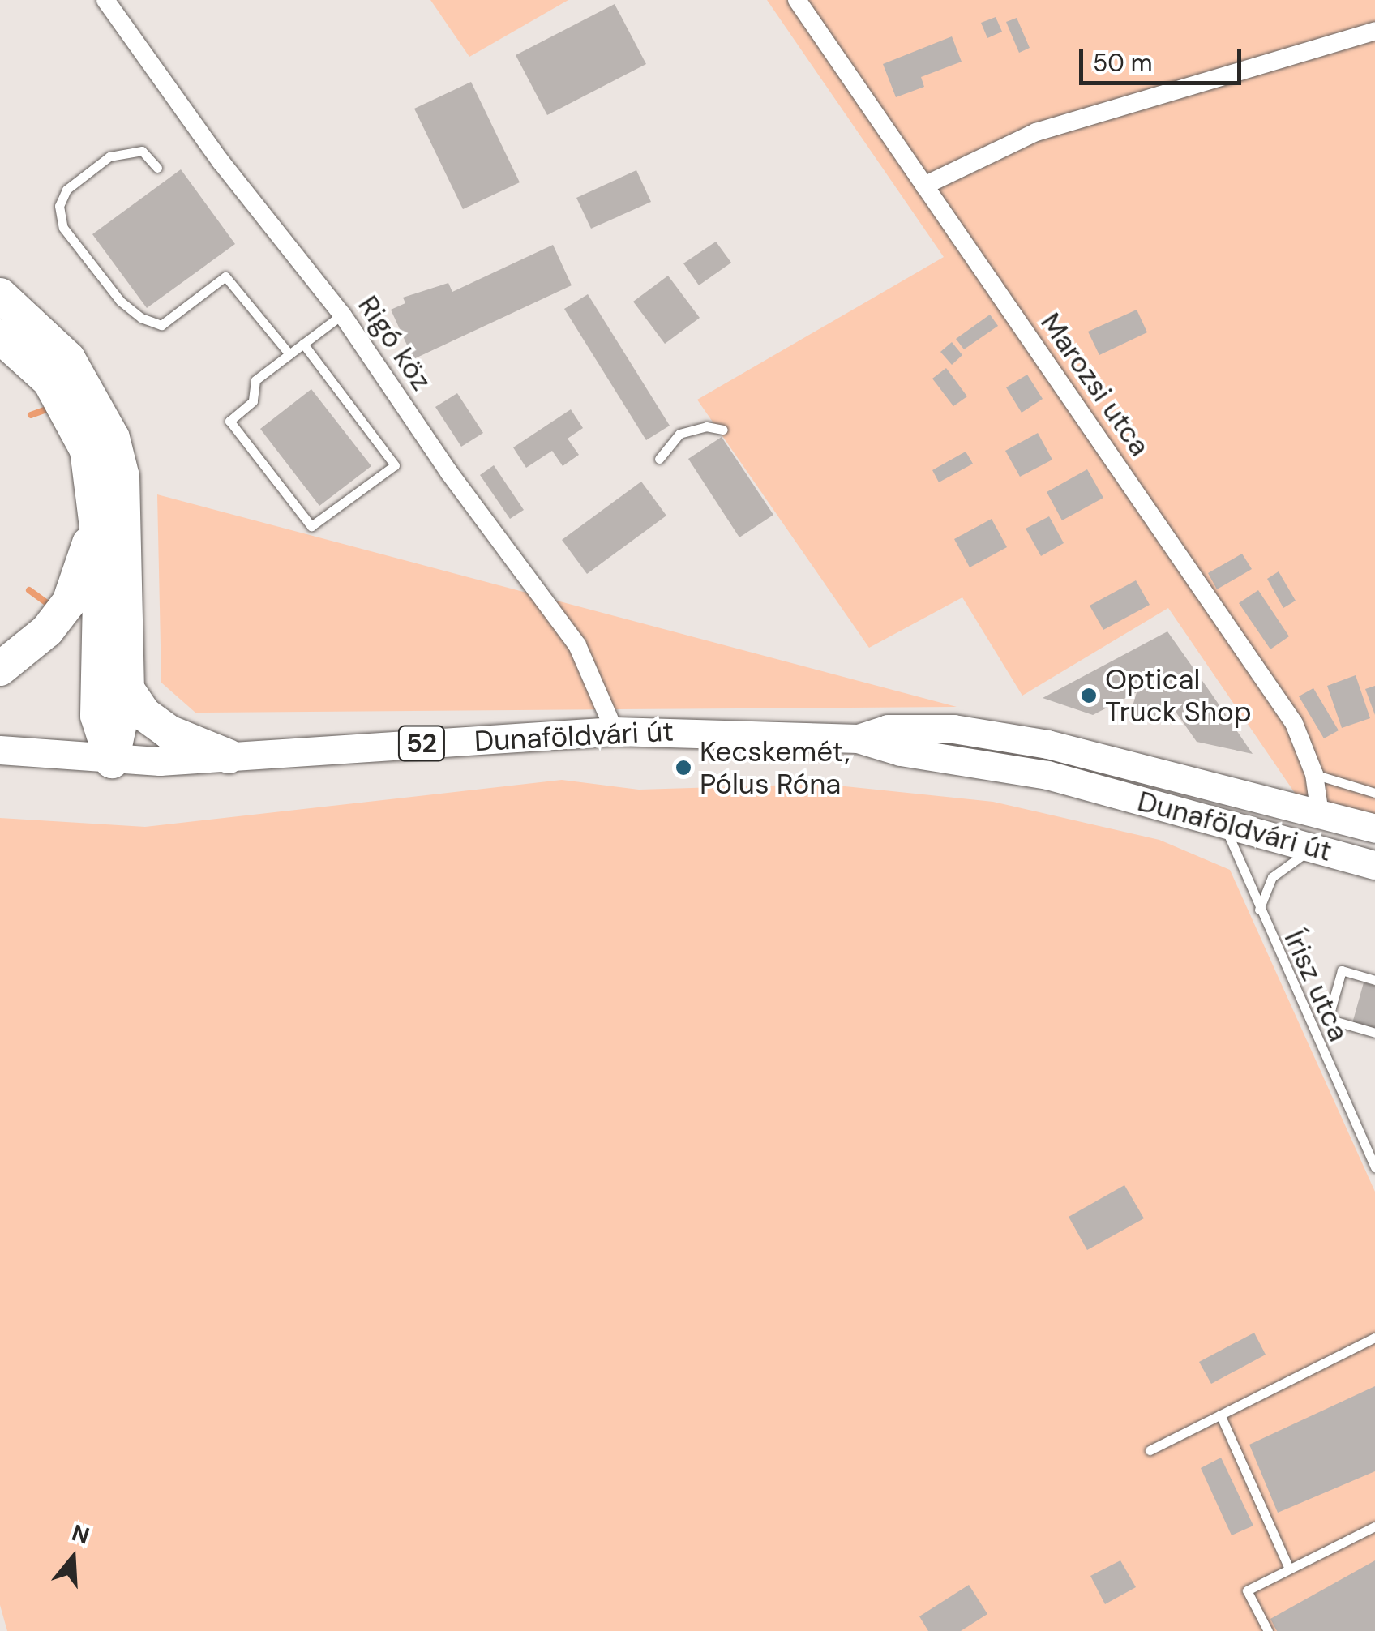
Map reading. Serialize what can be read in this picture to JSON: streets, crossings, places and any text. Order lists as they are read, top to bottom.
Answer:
{
  "streets": {
    "main road": ["Dunaföldvári út", "52"],
    "street": ["Rigó köz", "Marozsi utca"],
    "lane": ["Írisz utca"]
  },
  "crossings": [
    ["Rigó köz", "Dunaföldvári út"],
    ["Marozsi utca", "Dunaföldvári út"],
    ["Dunaföldvári út", "Írisz utca"]
  ],
  "places": ["Optical Truck Shop", "Kecskemét, Pólus Róna"],
  "scale_bar": "50 m",
  "north": "top"
}
